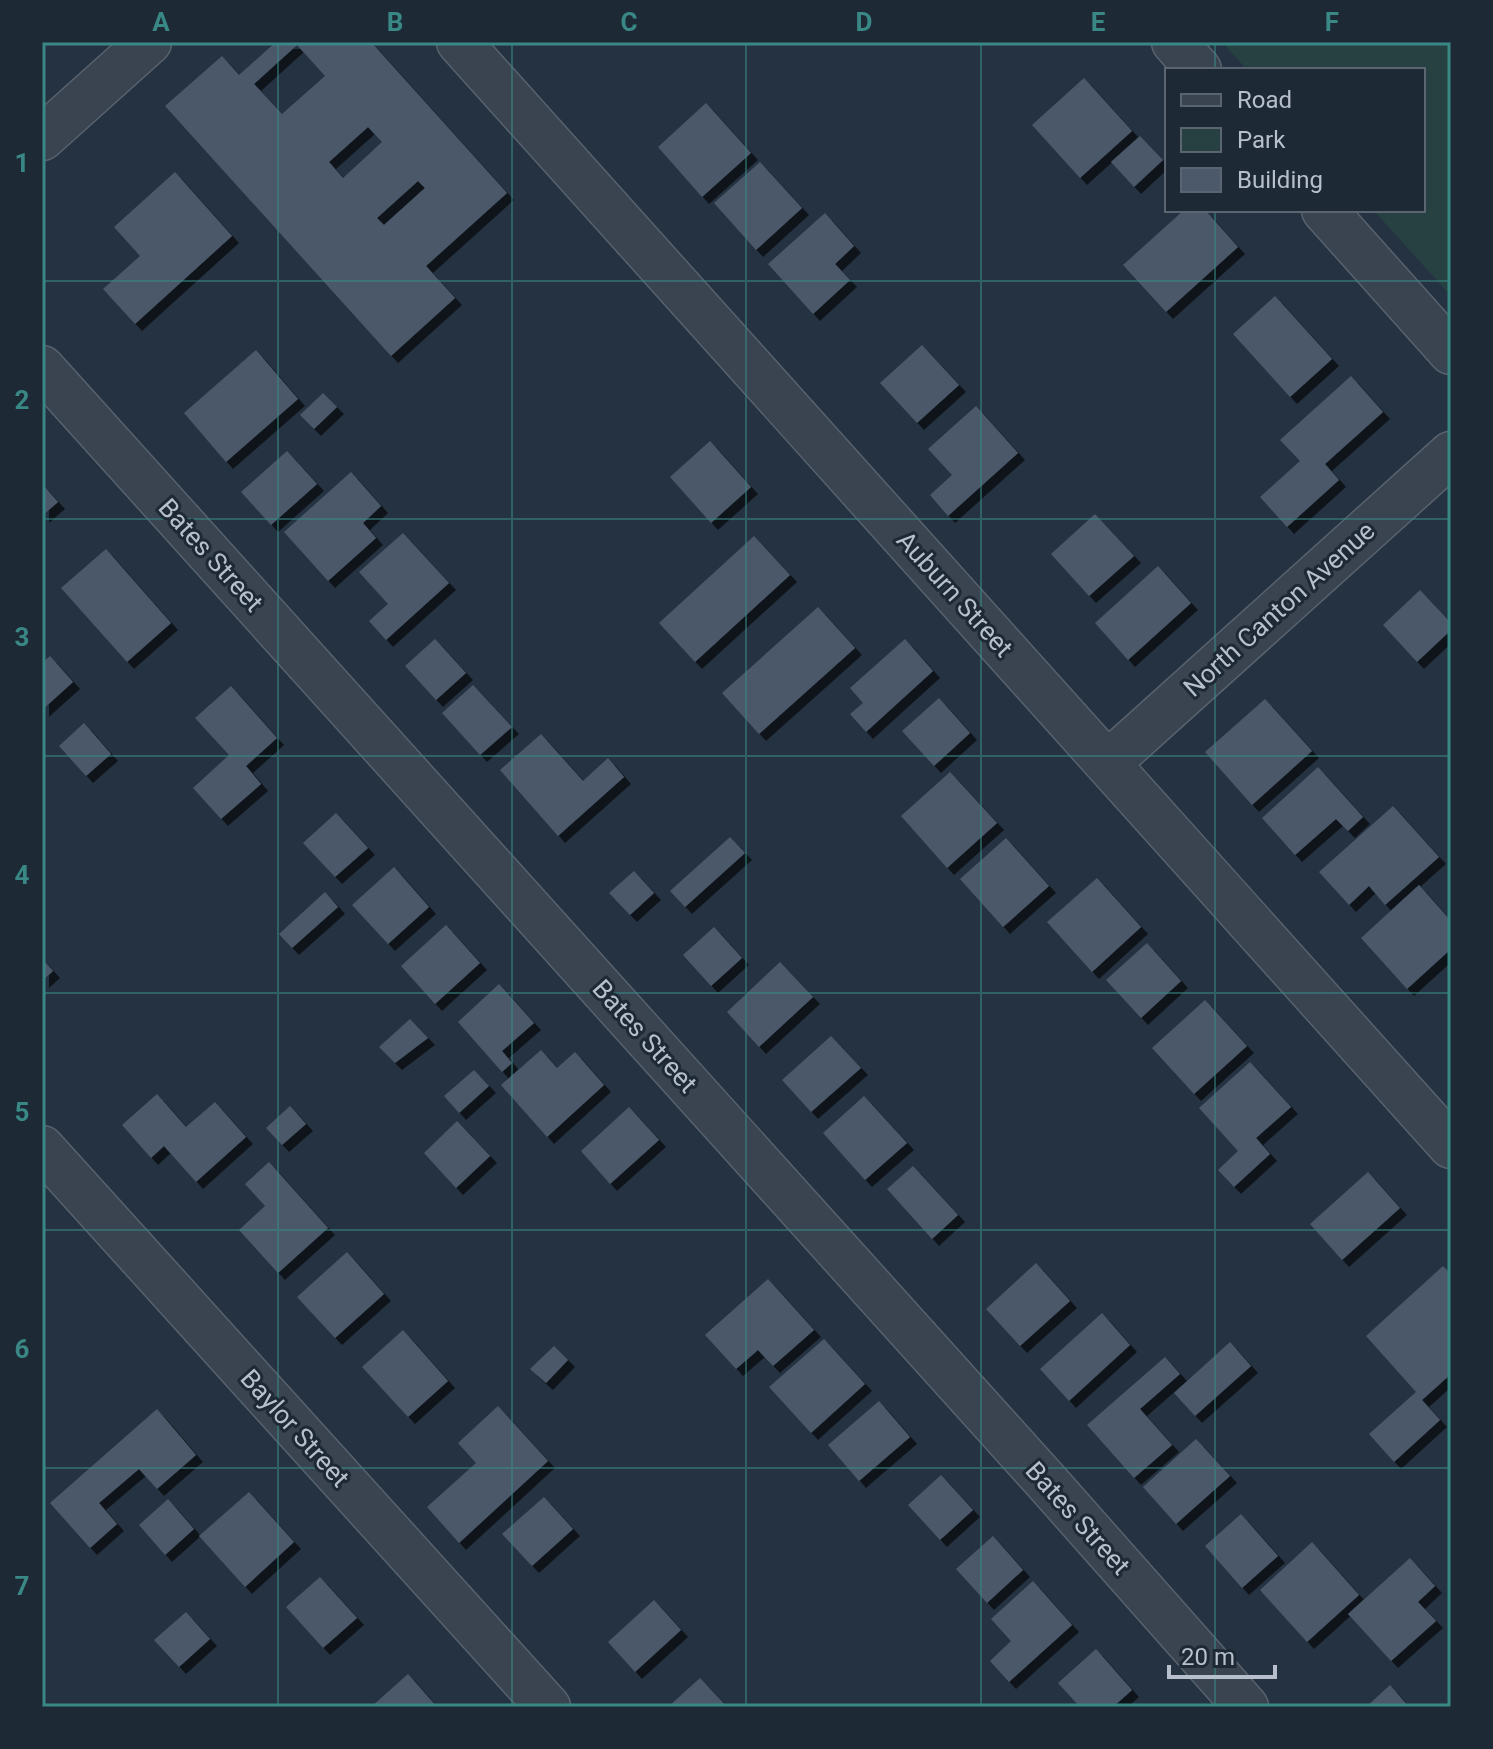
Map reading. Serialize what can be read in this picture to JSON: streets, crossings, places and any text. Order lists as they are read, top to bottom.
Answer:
{
  "streets": {
    "street": [
      "Bates Street",
      "Auburn Street",
      "North Canton Avenue",
      "Baylor Street"
    ]
  },
  "crossings": [
    ["Auburn Street", "North Canton Avenue"]
  ],
  "legend": ["Road", "Park", "Building"],
  "scale_bar": "20 m",
  "grid": {
    "columns": [
      "A",
      "B",
      "C",
      "D",
      "E",
      "F"
    ],
    "rows": [
      "1",
      "2",
      "3",
      "4",
      "5",
      "6",
      "7"
    ]
  }
}
